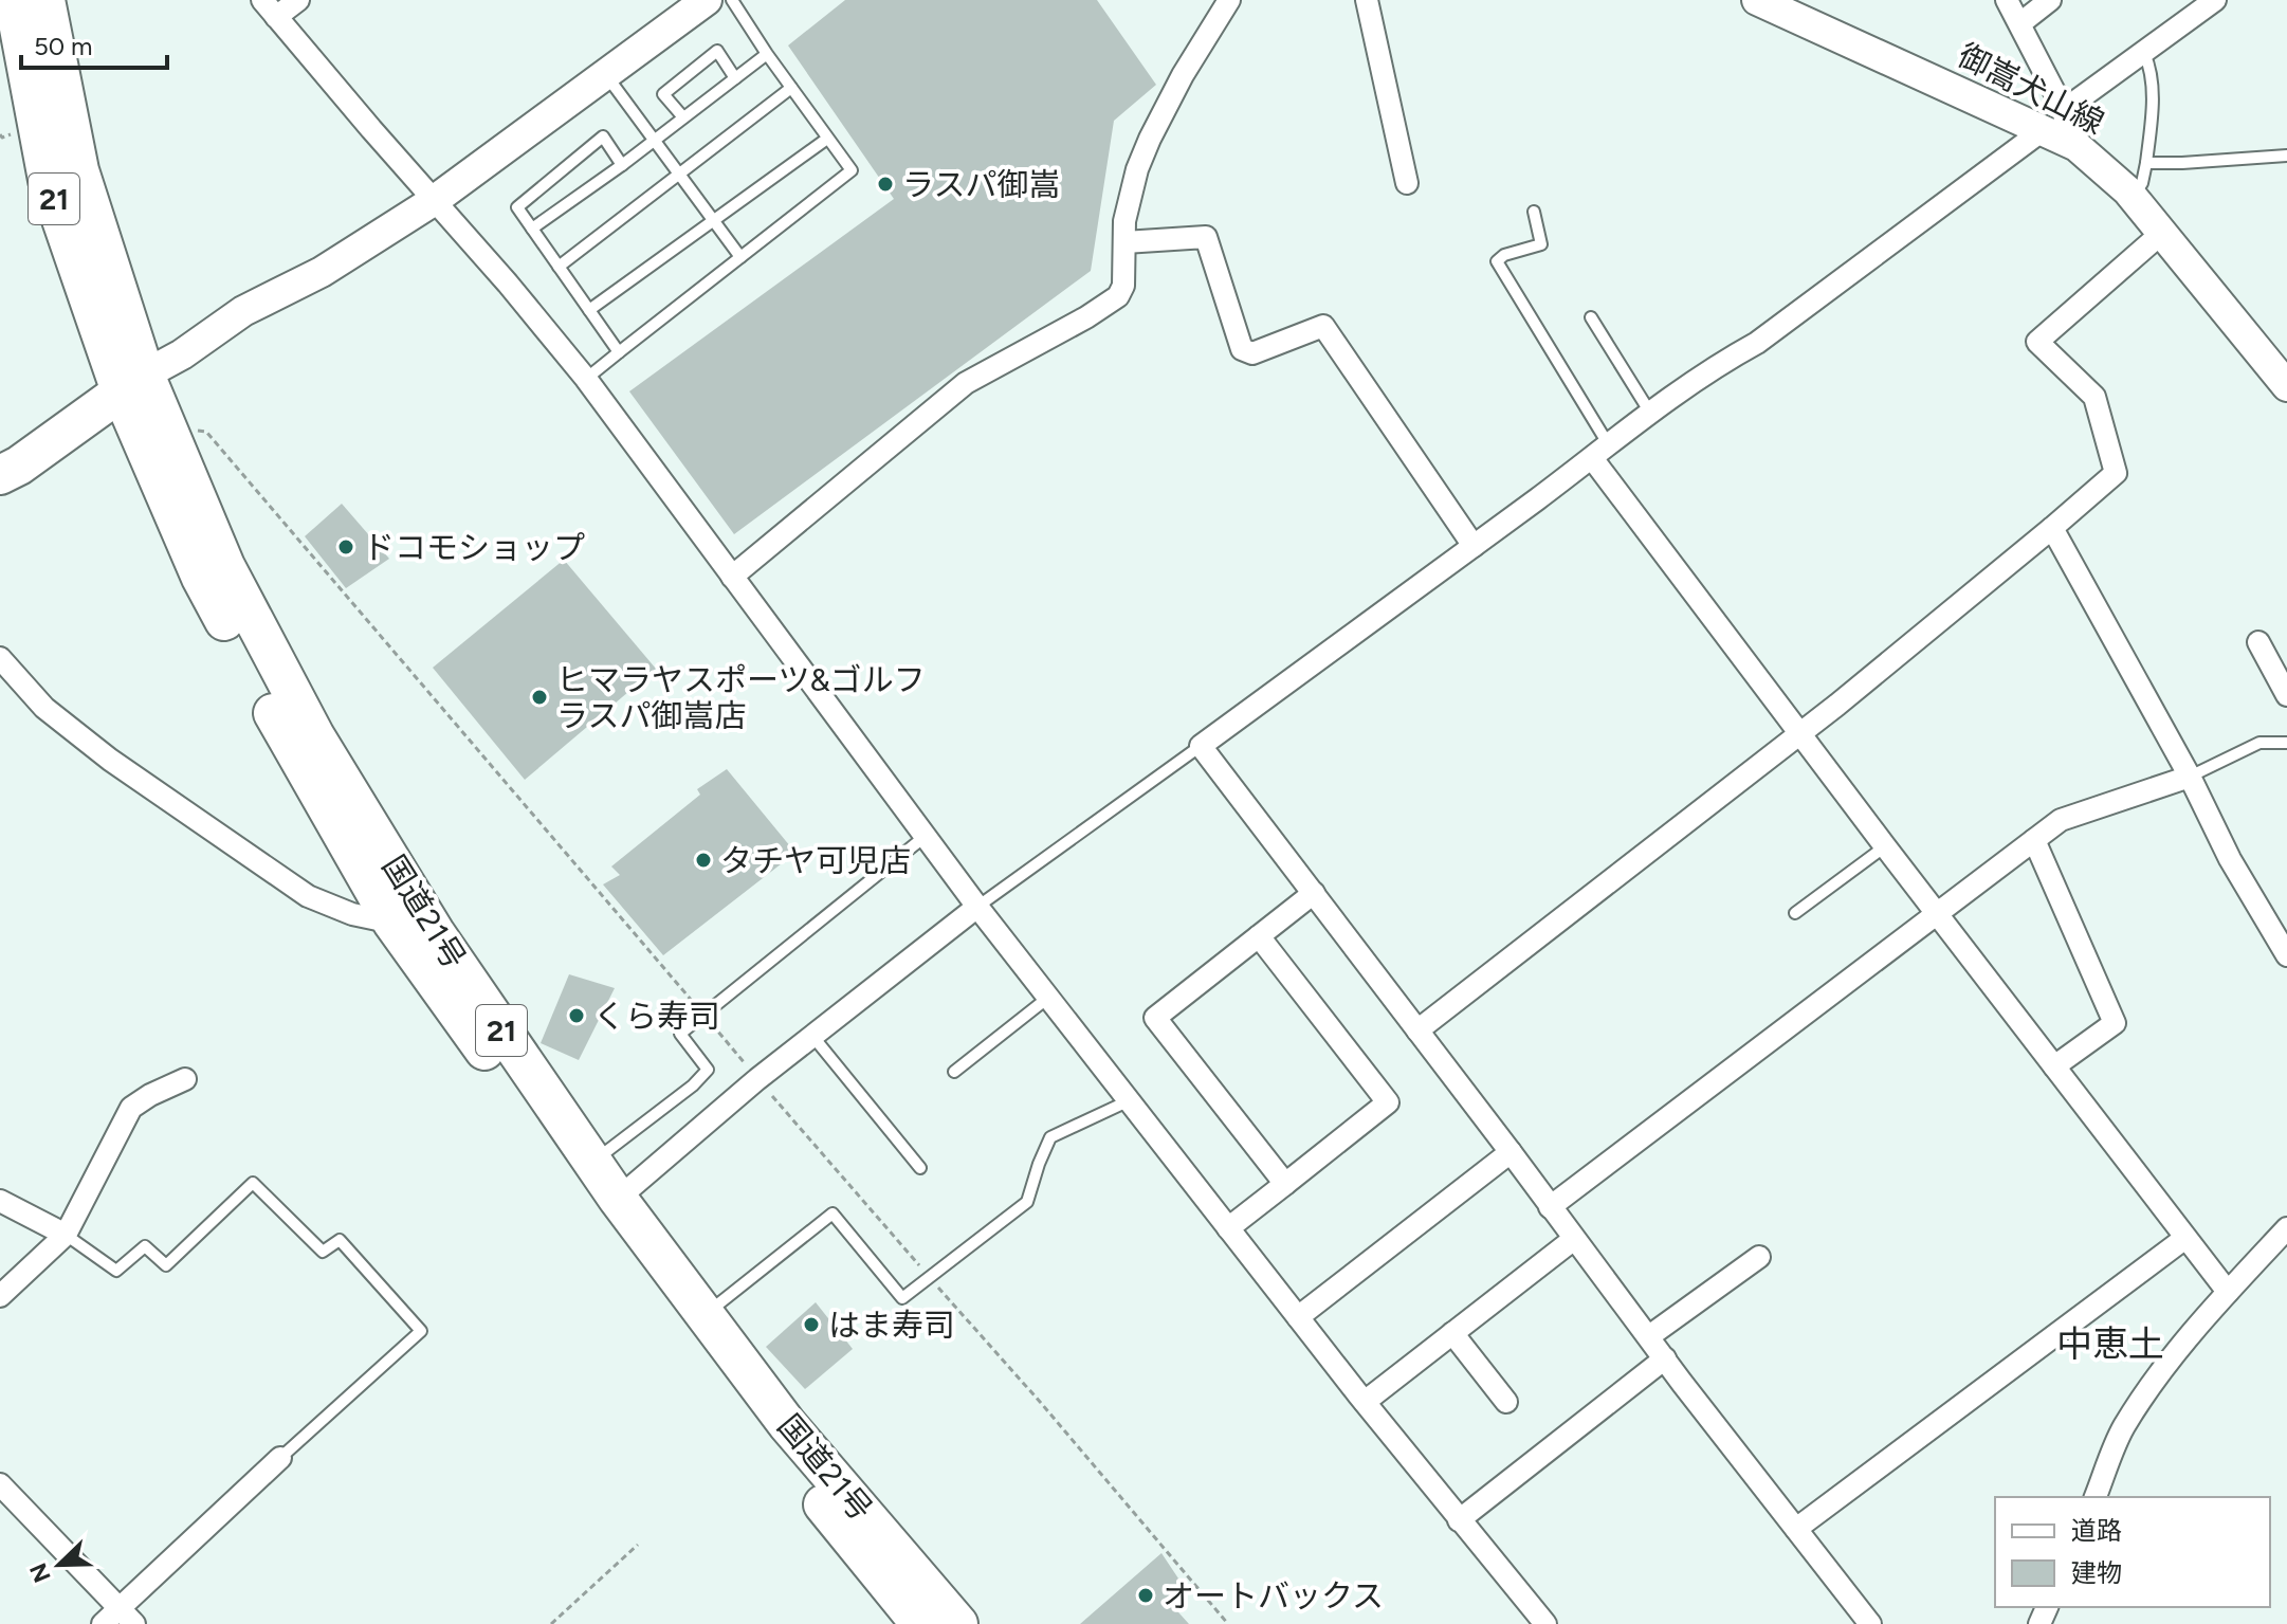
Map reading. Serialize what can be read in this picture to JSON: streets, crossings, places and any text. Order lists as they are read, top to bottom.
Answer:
{
  "streets": {
    "highway": ["21", "国道21号"],
    "street": ["御嵩犬山線"]
  },
  "crossings": [
    ["21", "国道21号"]
  ],
  "districts": ["中恵土"],
  "places": [
    "ラスパ御嵩",
    "ドコモショップ",
    "ヒマラヤスポーツ&ゴルフ ラスパ御嵩店",
    "タチヤ可児店",
    "くら寿司",
    "はま寿司",
    "オートバックス"
  ],
  "legend": ["道路", "建物"],
  "scale_bar": "50 m",
  "north": "bottom left"
}
